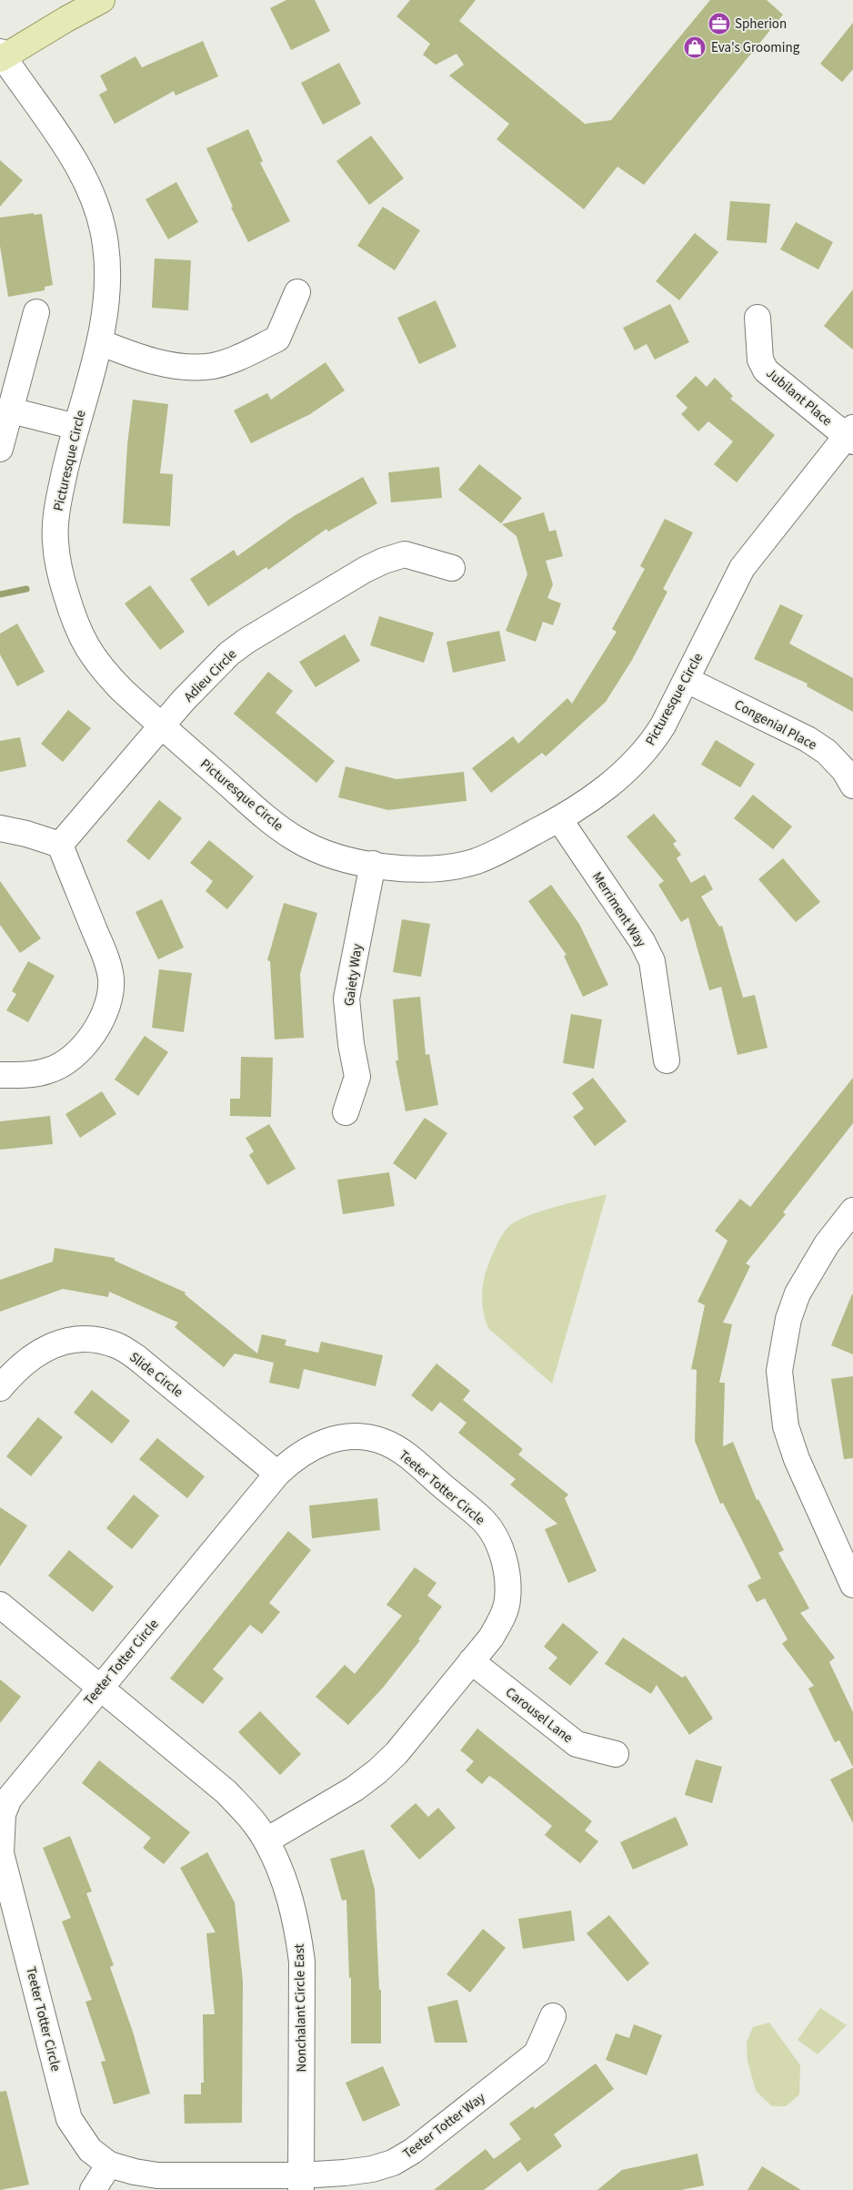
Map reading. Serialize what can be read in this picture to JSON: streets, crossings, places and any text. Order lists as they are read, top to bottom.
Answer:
{
  "streets": {
    "street": [
      "Jubilant Place",
      "Picturesque Circle",
      "Adieu Circle",
      "Congenial Place",
      "Merriment Way",
      "Gaiety Way",
      "Slide Circle",
      "Teeter Totter Circle",
      "Carousel Lane",
      "Nonchalant Circle East",
      "Teeter Totter Way"
    ]
  },
  "crossings": [
    ["Jubilant Place", "Picturesque Circle"],
    ["Picturesque Circle", "Adieu Circle"],
    ["Picturesque Circle", "Congenial Place"],
    ["Picturesque Circle", "Merriment Way"],
    ["Picturesque Circle", "Gaiety Way"],
    ["Slide Circle", "Teeter Totter Circle"],
    ["Teeter Totter Circle", "Carousel Lane"],
    ["Teeter Totter Circle", "Nonchalant Circle East"],
    ["Teeter Totter Circle", "Teeter Totter Way"],
    ["Nonchalant Circle East", "Teeter Totter Way"]
  ],
  "places": {
    "office": ["Spherion"],
    "shop": ["Eva's Grooming"]
  }
}
